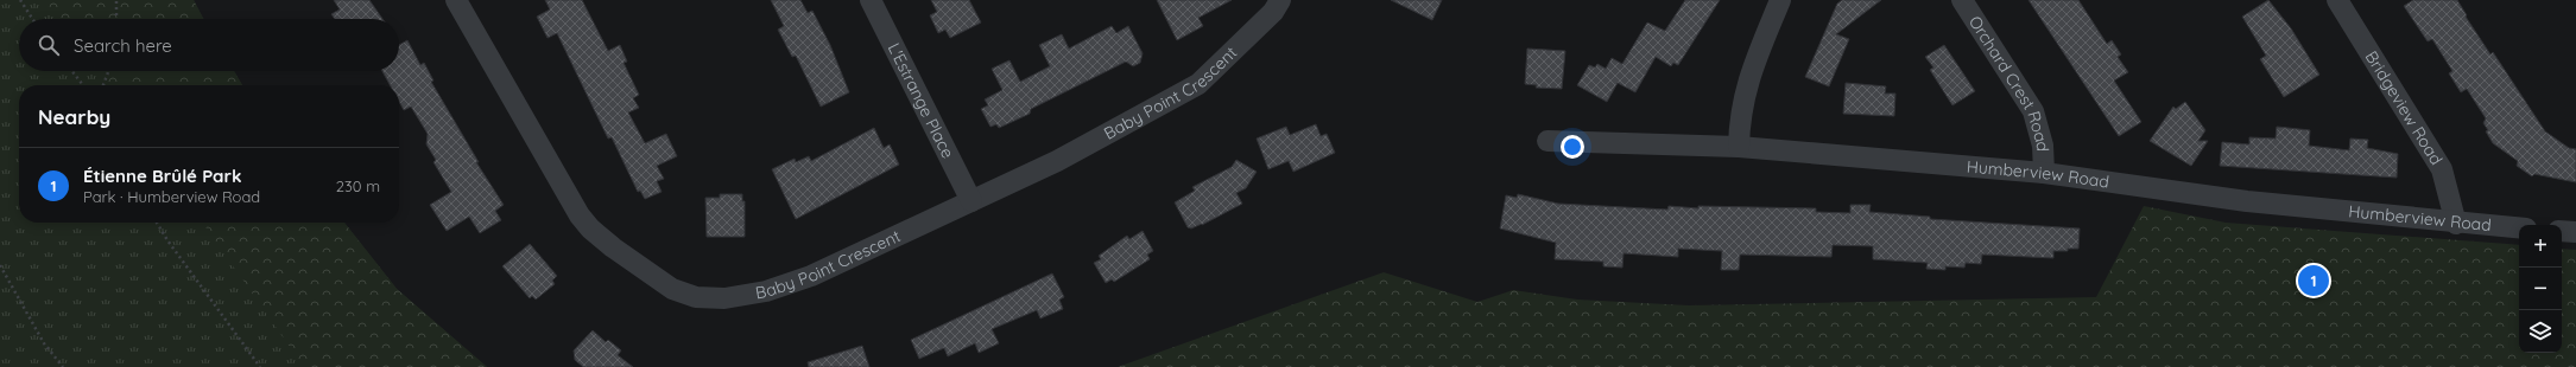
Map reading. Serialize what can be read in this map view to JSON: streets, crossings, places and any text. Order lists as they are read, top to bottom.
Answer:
{
  "streets": {
    "street": [
      "Orchard Crest Road",
      "Baby Point Crescent",
      "L'Estrange Place",
      "Bridgeview Road",
      "Humberview Road"
    ]
  },
  "crossings": [
    ["Orchard Crest Road", "Humberview Road"],
    ["Baby Point Crescent", "L'Estrange Place"],
    ["Bridgeview Road", "Humberview Road"]
  ],
  "page": {
    "search": "Search here",
    "heading": "Nearby",
    "list": [
      {
        "mark": "1",
        "name": "Étienne Brûlé Park",
        "note": "Park · Humberview Road",
        "value": "230 m"
      }
    ],
    "map_buttons": ["+", "−"],
    "pins": "1"
  }
}
